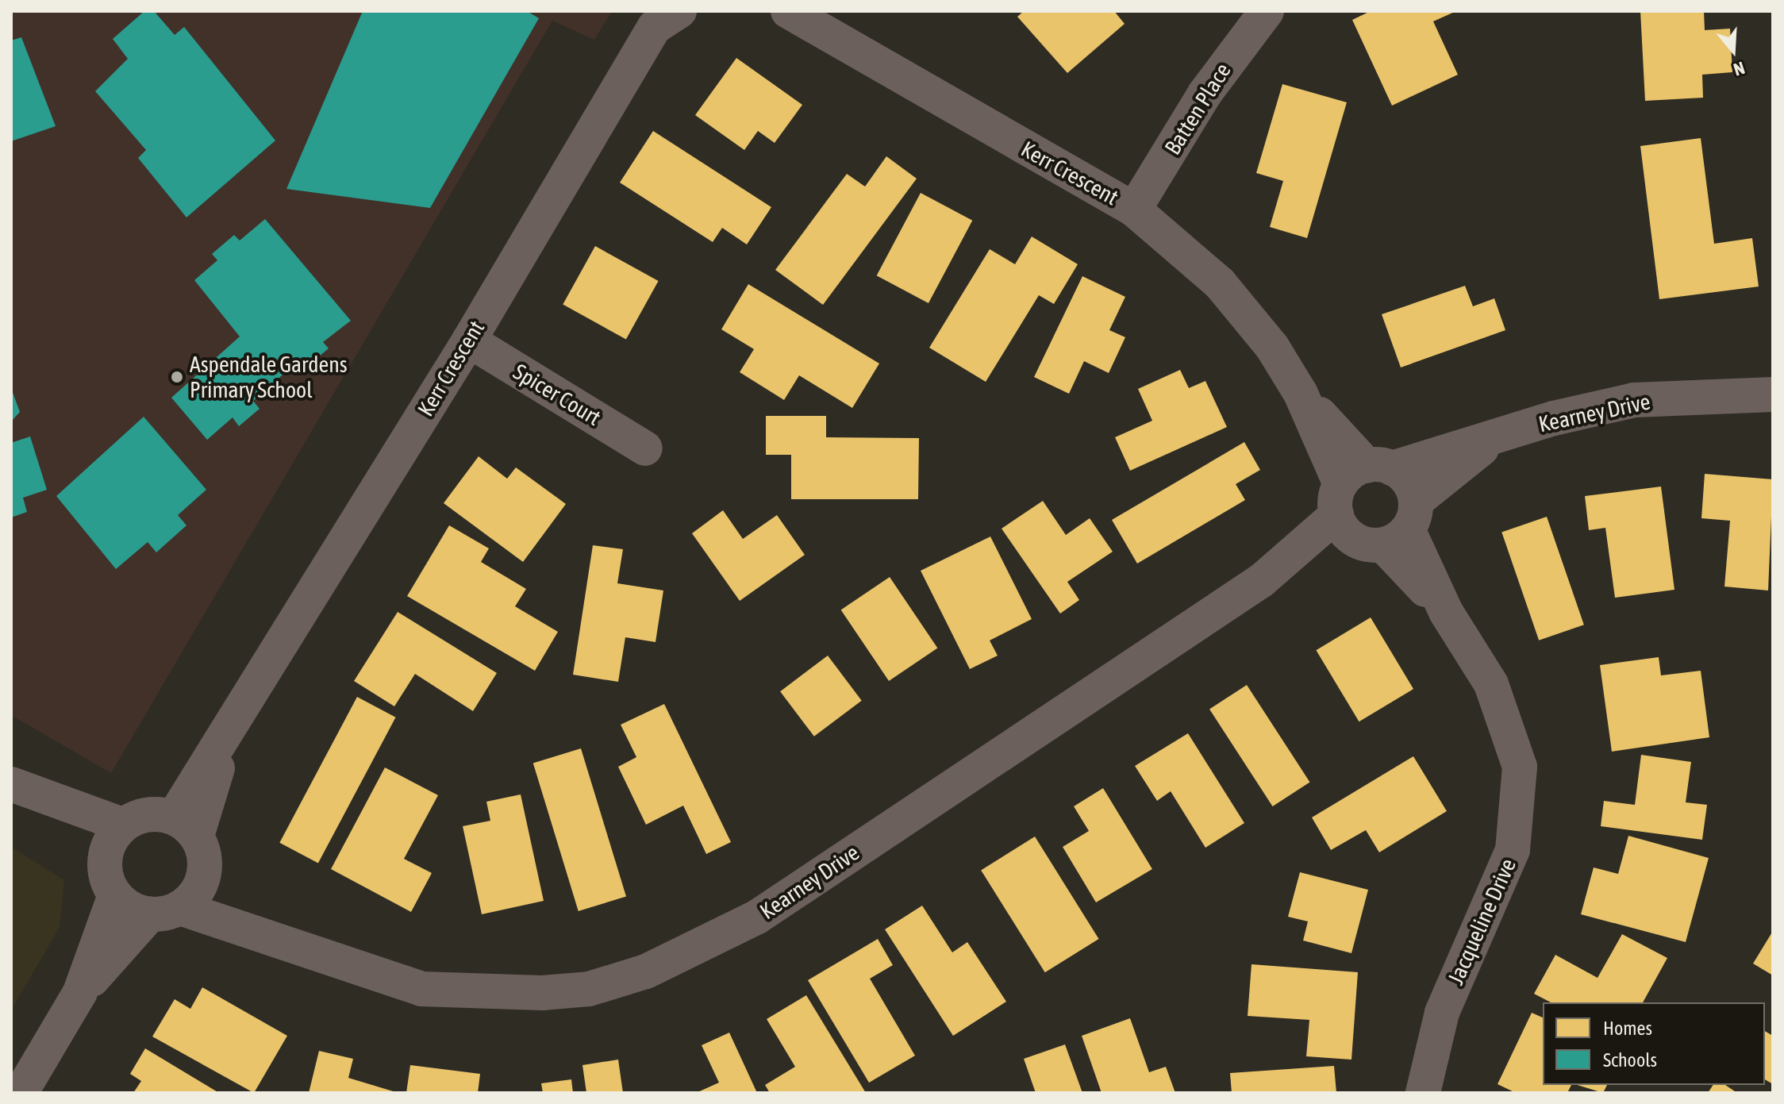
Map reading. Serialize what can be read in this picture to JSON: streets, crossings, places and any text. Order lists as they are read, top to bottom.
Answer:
{
  "streets": {
    "street": [
      "Batten Place",
      "Kerr Crescent",
      "Spicer Court",
      "Kearney Drive",
      "Jacqueline Drive"
    ]
  },
  "crossings": [
    ["Batten Place", "Kerr Crescent"],
    ["Kerr Crescent", "Spicer Court"],
    ["Kerr Crescent", "Kearney Drive"],
    ["Kerr Crescent", "Jacqueline Drive"],
    ["Kearney Drive", "Jacqueline Drive"]
  ],
  "places": ["Aspendale Gardens Primary School"],
  "legend": ["Homes", "Schools"],
  "north": "bottom"
}
